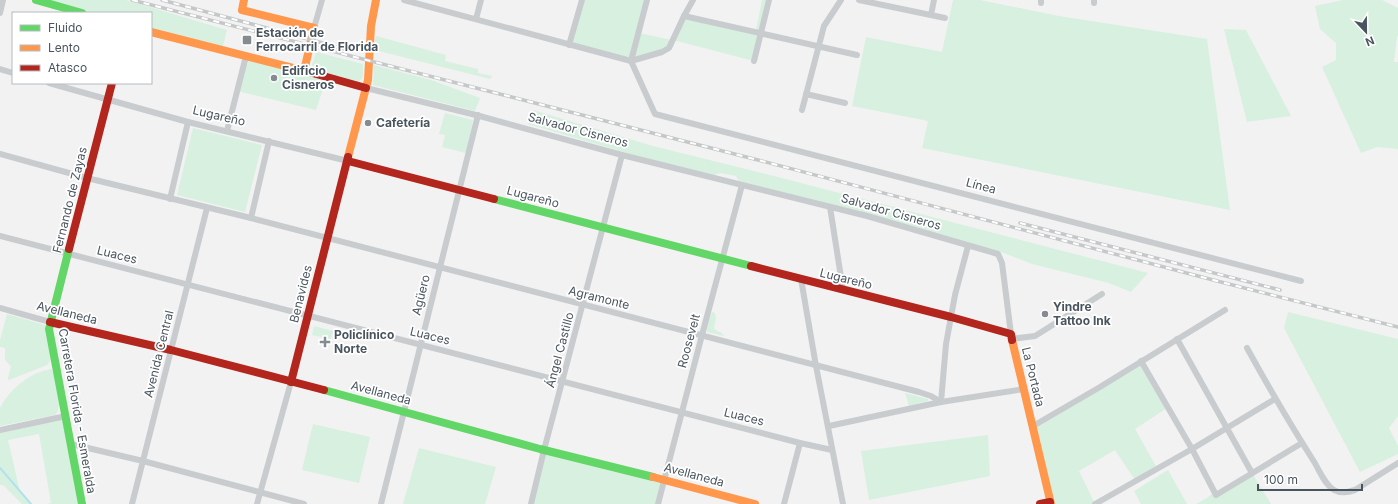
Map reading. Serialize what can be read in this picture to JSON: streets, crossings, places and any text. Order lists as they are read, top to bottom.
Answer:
{
  "streets": {
    "street": [
      "Lugareño",
      "Salvador Cisneros",
      "Línea",
      "Fernando de Zayas",
      "Luaces",
      "Benavides",
      "Agüero",
      "Agramonte",
      "Avellaneda",
      "Roosevelt",
      "Ángel Castillo",
      "Avenida Central",
      "La Portada",
      "Carretera Florida - Esmeralda"
    ]
  },
  "crossings": [
    ["Lugareño", "Fernando de Zayas"],
    ["Lugareño", "Benavides"],
    ["Lugareño", "Agüero"],
    ["Lugareño", "Roosevelt"],
    ["Lugareño", "Ángel Castillo"],
    ["Lugareño", "La Portada"],
    ["Salvador Cisneros", "Benavides"],
    ["Salvador Cisneros", "Agüero"],
    ["Salvador Cisneros", "Roosevelt"],
    ["Salvador Cisneros", "Ángel Castillo"],
    ["Salvador Cisneros", "La Portada"],
    ["Fernando de Zayas", "Luaces"],
    ["Fernando de Zayas", "Agramonte"],
    ["Fernando de Zayas", "Avellaneda"],
    ["Fernando de Zayas", "Carretera Florida - Esmeralda"],
    ["Luaces", "Benavides"],
    ["Luaces", "Agüero"],
    ["Luaces", "Roosevelt"],
    ["Luaces", "Ángel Castillo"],
    ["Luaces", "Avenida Central"],
    ["Benavides", "Agramonte"],
    ["Benavides", "Avellaneda"],
    ["Agüero", "Agramonte"],
    ["Agüero", "Avellaneda"],
    ["Agramonte", "Roosevelt"],
    ["Agramonte", "Ángel Castillo"],
    ["Agramonte", "Avenida Central"],
    ["Avellaneda", "Roosevelt"],
    ["Avellaneda", "Ángel Castillo"],
    ["Avellaneda", "Avenida Central"],
    ["Avellaneda", "Carretera Florida - Esmeralda"]
  ],
  "places": {
    "transit": ["Estación de Ferrocarril de Florida"],
    "other": ["Edificio Cisneros", "Cafetería", "Yindre Tattoo Ink"],
    "health": ["Policlínico Norte"]
  },
  "legend": ["Fluido", "Lento", "Atasco"],
  "scale_bar": "100 m",
  "north": "bottom"
}
